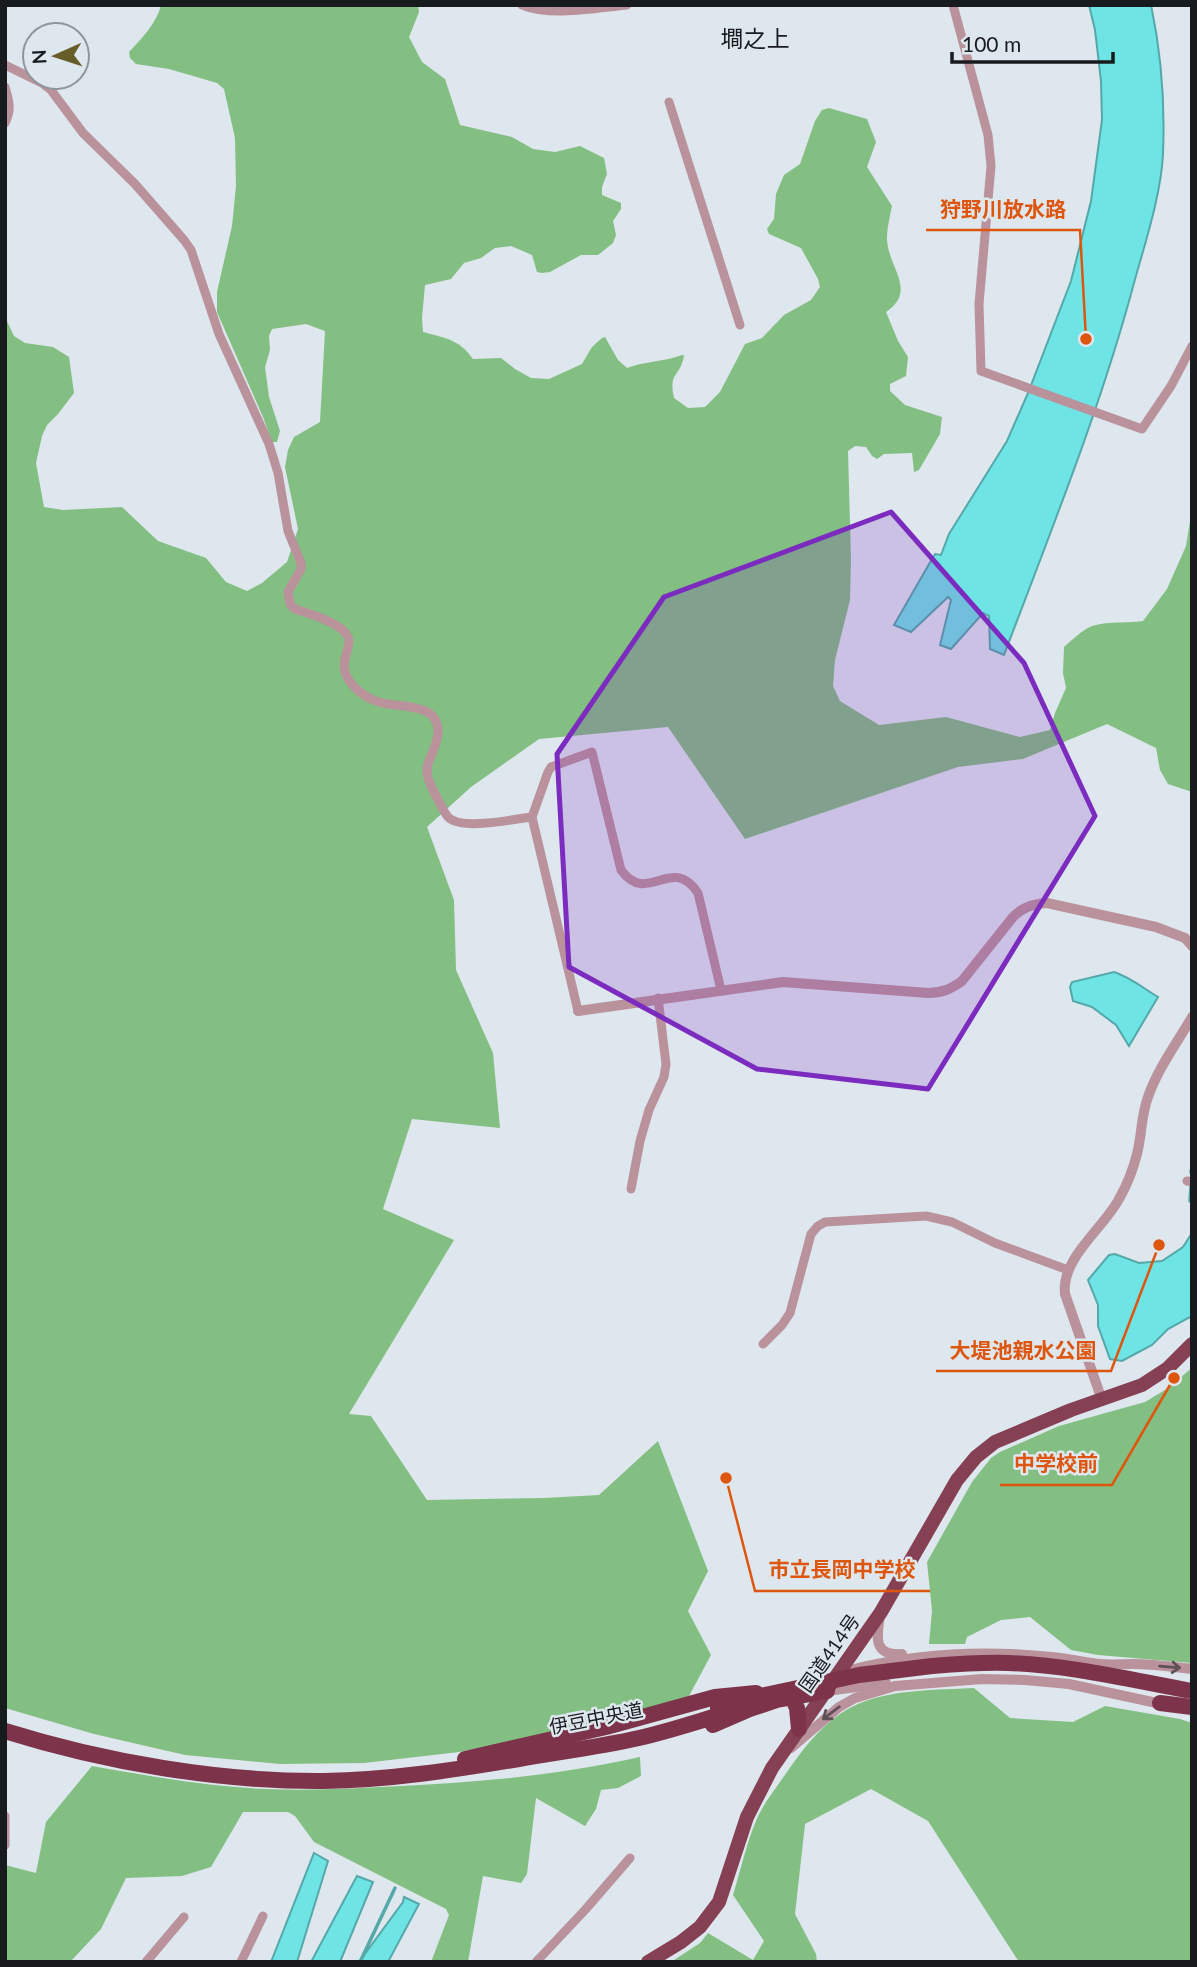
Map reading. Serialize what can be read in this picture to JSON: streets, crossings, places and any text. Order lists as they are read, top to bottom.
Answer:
{
  "streets": {
    "highway": ["国道414号", "伊豆中央道"]
  },
  "districts": ["墹之上"],
  "places": [
    "狩野川放水路",
    "大堤池親水公園",
    "中学校前",
    "市立長岡中学校"
  ],
  "scale_bar": "100 m",
  "north": "left"
}
